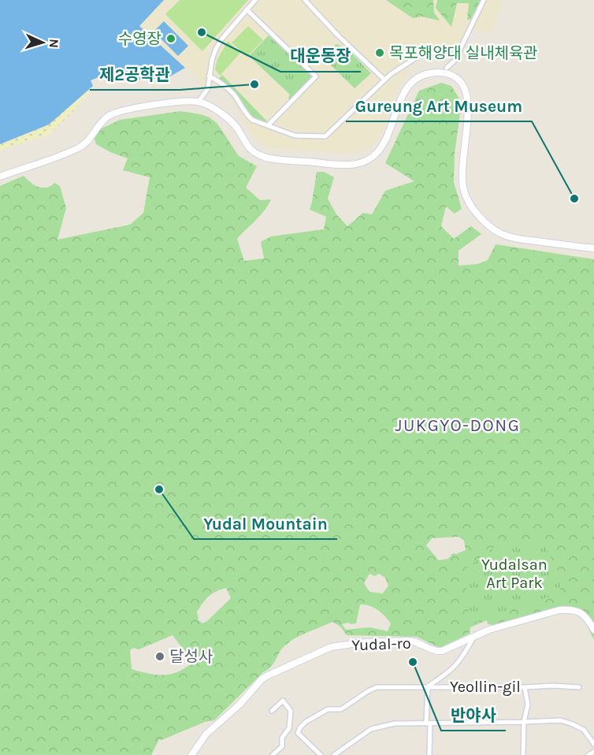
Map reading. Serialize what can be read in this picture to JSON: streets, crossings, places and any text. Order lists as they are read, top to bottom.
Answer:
{
  "streets": {
    "street": ["Yudal-ro", "Yeollin-gil"]
  },
  "districts": ["JUKGYO-DONG"],
  "parks": ["Yudalsan Art Park"],
  "places": [
    "대운동장",
    "수영장",
    "목포해양대 실내체육관",
    "제2공학관",
    "Gureung Art Museum",
    "Yudal Mountain",
    "달성사",
    "반야사"
  ],
  "north": "right"
}
